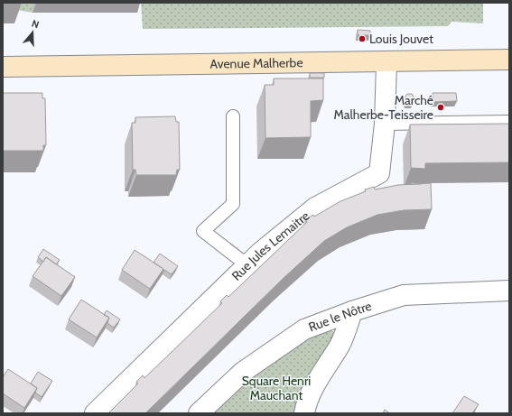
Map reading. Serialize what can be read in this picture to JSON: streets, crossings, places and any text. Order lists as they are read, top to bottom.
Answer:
{
  "streets": {
    "street": ["Avenue Malherbe", "Rue Jules Lemaitre", "Rue le Nôtre"]
  },
  "crossings": [
    ["Avenue Malherbe", "Rue Jules Lemaitre"]
  ],
  "parks": ["Square Henri Mauchant"],
  "places": ["Louis Jouvet", "Marché Malherbe-Teisseire"],
  "north": "top"
}
